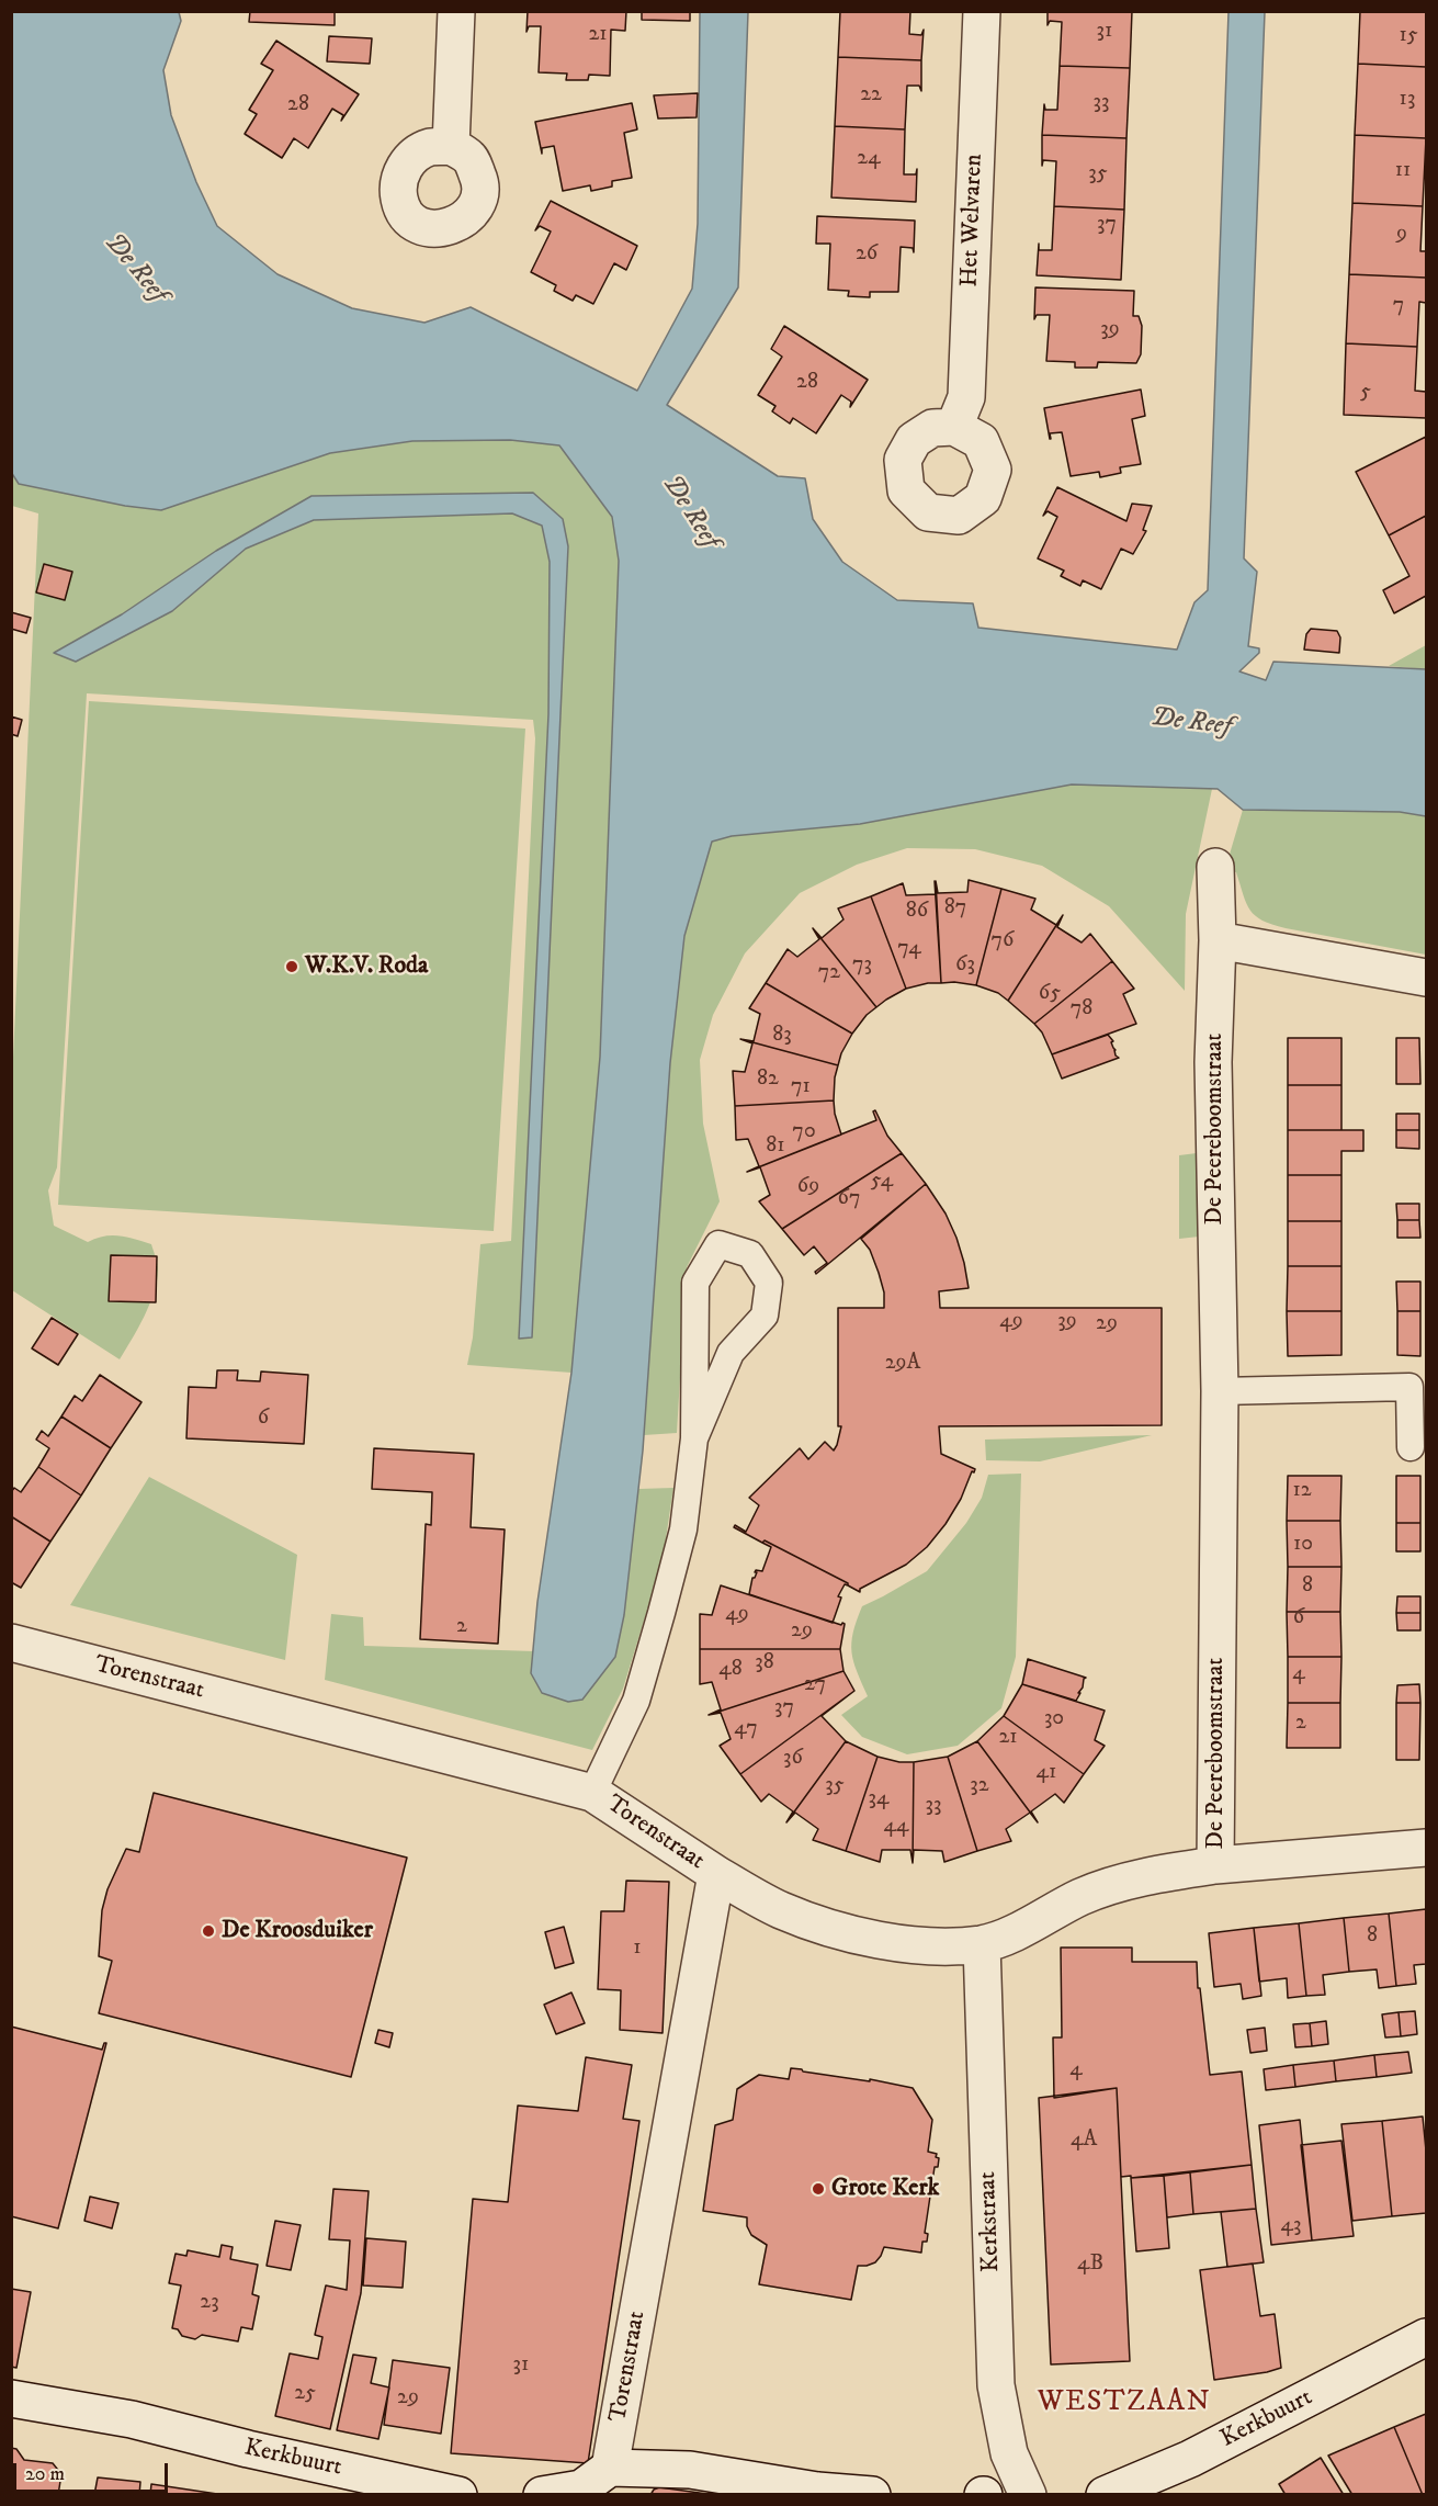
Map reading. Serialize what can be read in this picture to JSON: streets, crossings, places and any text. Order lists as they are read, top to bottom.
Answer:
{
  "streets": {
    "street": [
      "Het Welvaren",
      "De Peereboomstraat",
      "Torenstraat",
      "Kerkstraat",
      "Kerkbuurt"
    ]
  },
  "crossings": [
    ["De Peereboomstraat", "Torenstraat"],
    ["De Peereboomstraat", "Kerkstraat"]
  ],
  "districts": ["WESTZAAN"],
  "water": ["De Reef"],
  "places": ["W.K.V. Roda", "De Kroosduiker", "Grote Kerk"],
  "house_numbers": [
    "31",
    "21",
    "15",
    "22",
    "13",
    "33",
    "28",
    "24",
    "11",
    "35",
    "37",
    "9",
    "26",
    "7",
    "39",
    "28",
    "5",
    "87",
    "86",
    "76",
    "74",
    "73",
    "63",
    "72",
    "65",
    "78",
    "83",
    "82",
    "71",
    "70",
    "81",
    "54",
    "69",
    "67",
    "49",
    "39",
    "29",
    "29A",
    "6",
    "12",
    "10",
    "8",
    "49",
    "6",
    "2",
    "29",
    "38",
    "48",
    "4",
    "27",
    "37",
    "30",
    "2",
    "47",
    "21",
    "36",
    "41",
    "35",
    "32",
    "34",
    "33",
    "44",
    "8",
    "1",
    "4",
    "4A",
    "43",
    "4B",
    "23",
    "31",
    "25",
    "29"
  ],
  "scale_bar": "20 m"
}
